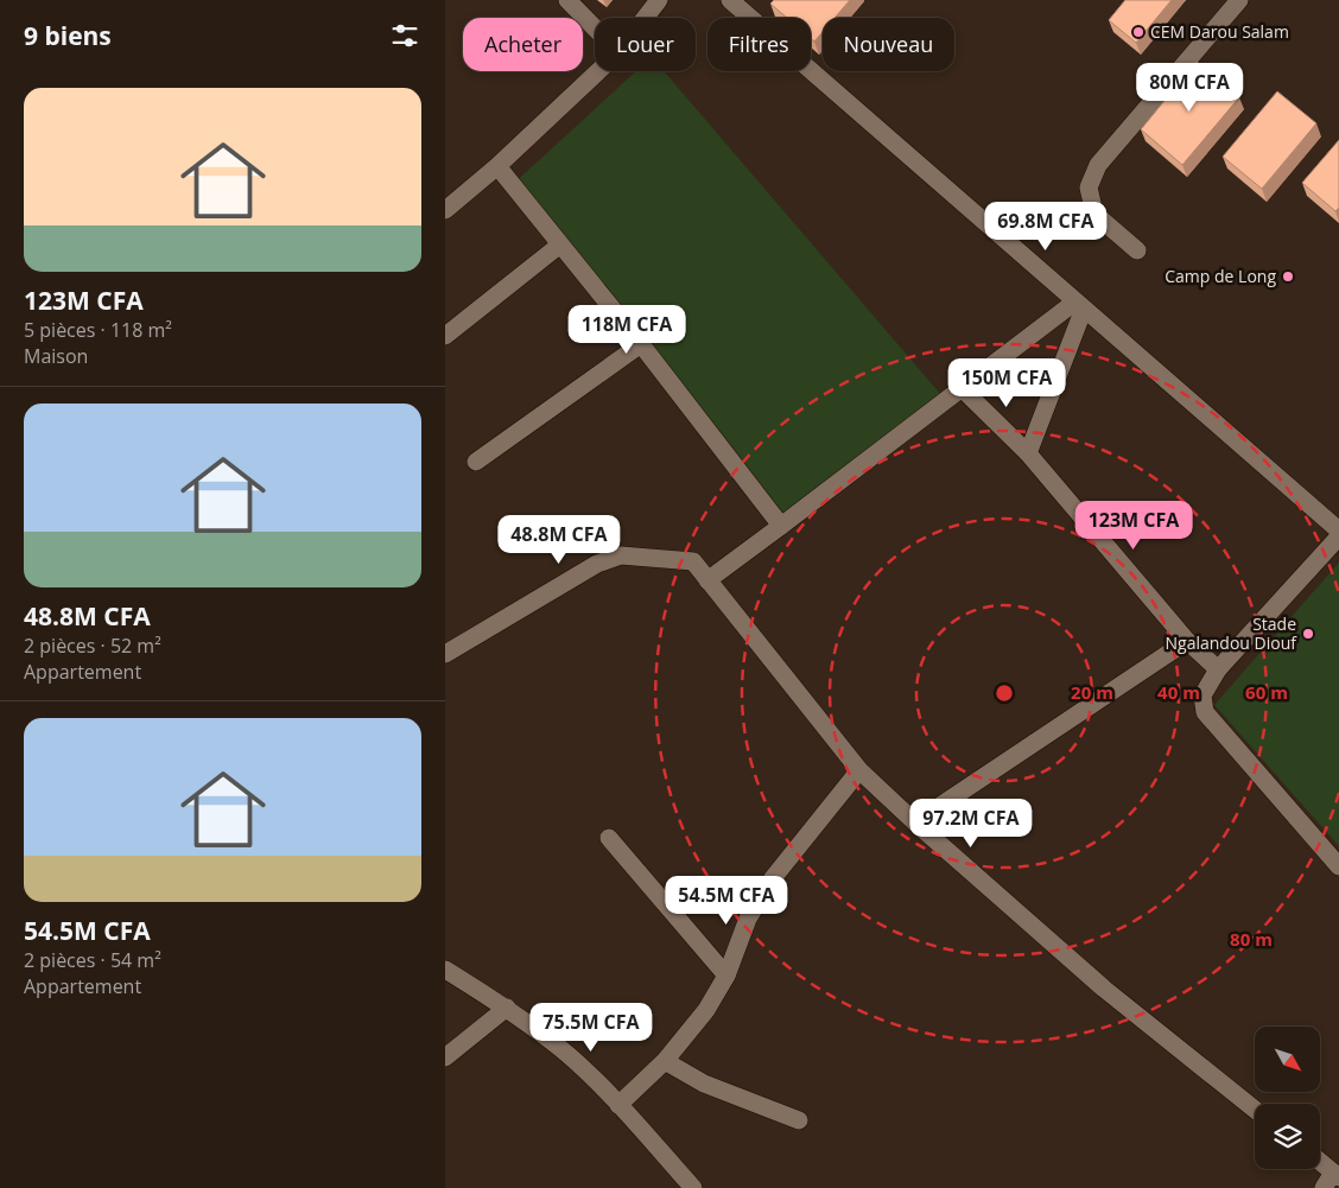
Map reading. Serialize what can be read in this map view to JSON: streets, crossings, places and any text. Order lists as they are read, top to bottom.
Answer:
{
  "places": ["CEM Darou Salam", "Camp de Long", "Stade Ngalandou Diouf"],
  "north": "bottom right",
  "page": {
    "heading": "9 biens",
    "chip": [
      "Acheter",
      "Louer",
      "Filtres",
      "Nouveau"
    ],
    "price": [
      "80M CFA",
      "69.8M CFA",
      "118M CFA",
      "150M CFA",
      "123M CFA",
      "48.8M CFA",
      "97.2M CFA",
      "54.5M CFA",
      "75.5M CFA"
    ],
    "list": [
      {
        "name": "123M CFA",
        "note": "5 pièces · 118 m² · Maison"
      },
      {
        "name": "48.8M CFA",
        "note": "2 pièces · 52 m² · Appartement"
      },
      {
        "name": "54.5M CFA",
        "note": "2 pièces · 54 m² · Appartement"
      }
    ]
  },
  "rings": [
    "20 m",
    "40 m",
    "60 m",
    "80 m"
  ]
}
